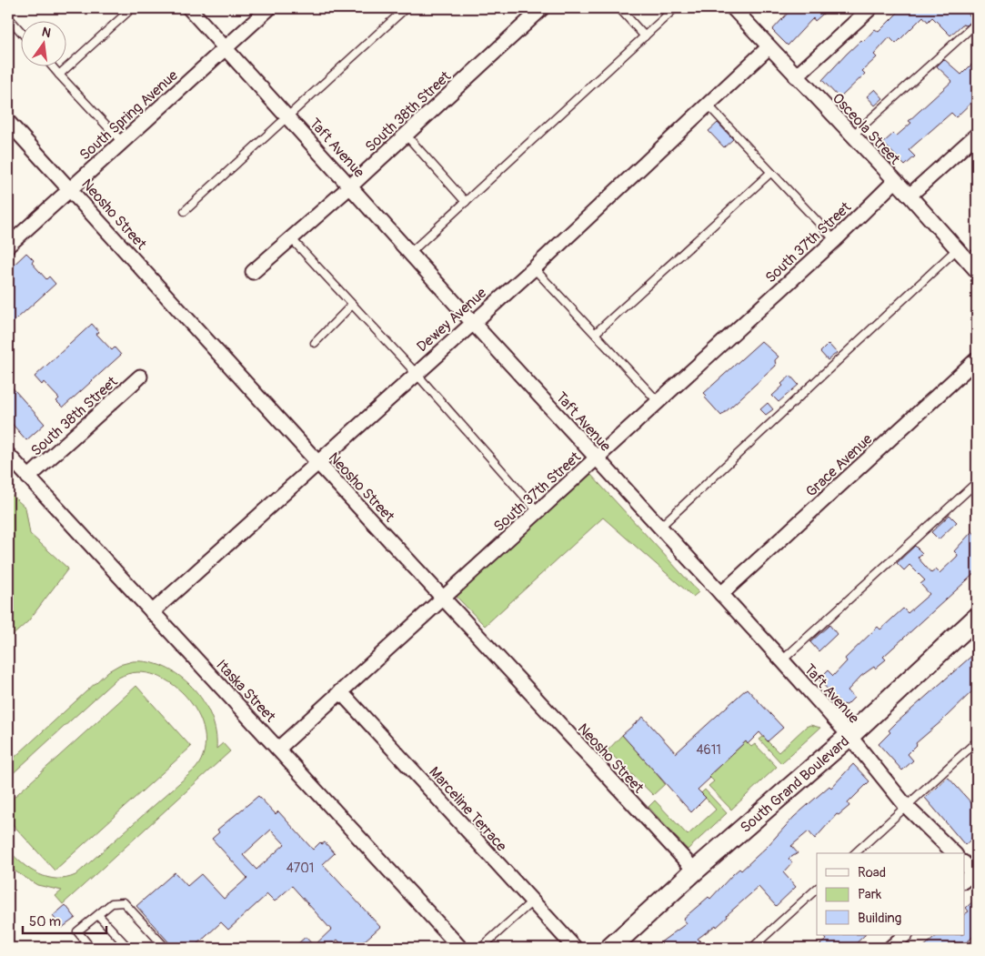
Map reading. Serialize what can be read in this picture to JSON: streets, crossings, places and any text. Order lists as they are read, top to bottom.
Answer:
{
  "streets": {
    "main road": ["South Grand Boulevard"],
    "street": [
      "South 38th Street",
      "South Spring Avenue",
      "Osceola Street",
      "Taft Avenue",
      "Neosho Street",
      "South 37th Street",
      "Dewey Avenue",
      "Grace Avenue",
      "Itaska Street",
      "Marceline Terrace"
    ]
  },
  "crossings": [
    ["South 38th Street", "Taft Avenue"],
    ["South 38th Street", "Itaska Street"],
    ["South Spring Avenue", "Taft Avenue"],
    ["South Spring Avenue", "Neosho Street"],
    ["Osceola Street", "South 37th Street"],
    ["Osceola Street", "Dewey Avenue"],
    ["Taft Avenue", "South 37th Street"],
    ["Taft Avenue", "Dewey Avenue"],
    ["Taft Avenue", "Grace Avenue"],
    ["Taft Avenue", "South Grand Boulevard"],
    ["Neosho Street", "South 37th Street"],
    ["Neosho Street", "Dewey Avenue"],
    ["Neosho Street", "South Grand Boulevard"],
    ["South 37th Street", "Itaska Street"],
    ["South 37th Street", "Marceline Terrace"],
    ["Dewey Avenue", "Itaska Street"]
  ],
  "house_numbers": ["4611", "4701"],
  "legend": ["Road", "Park", "Building"],
  "scale_bar": "50 m",
  "north": "top"
}
